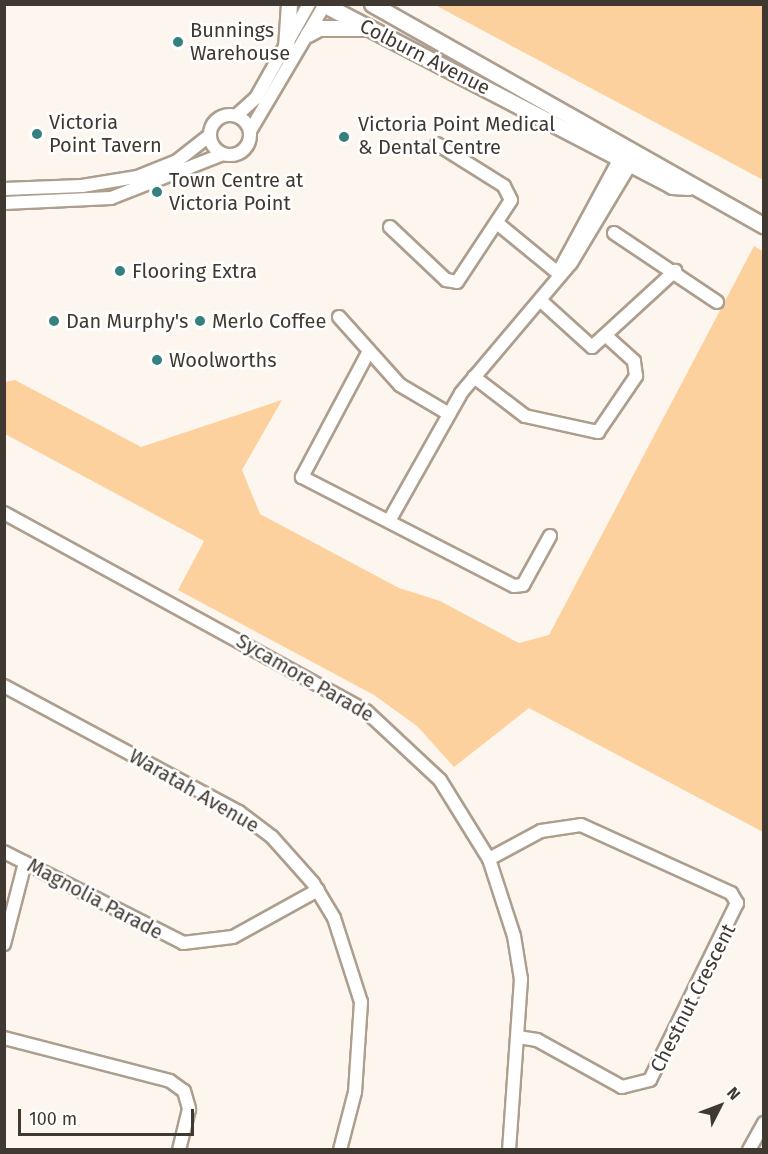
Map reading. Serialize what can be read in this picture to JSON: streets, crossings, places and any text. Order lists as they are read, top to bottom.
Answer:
{
  "streets": {
    "main road": ["Colburn Avenue"],
    "street": [
      "Sycamore Parade",
      "Waratah Avenue",
      "Magnolia Parade",
      "Chestnut Crescent"
    ]
  },
  "crossings": [
    ["Sycamore Parade", "Chestnut Crescent"],
    ["Waratah Avenue", "Magnolia Parade"]
  ],
  "places": [
    "Bunnings Warehouse",
    "Victoria Point Tavern",
    "Victoria Point Medical & Dental Centre",
    "Town Centre at Victoria Point",
    "Flooring Extra",
    "Dan Murphy's",
    "Merlo Coffee",
    "Woolworths"
  ],
  "scale_bar": "100 m",
  "north": "top right"
}
